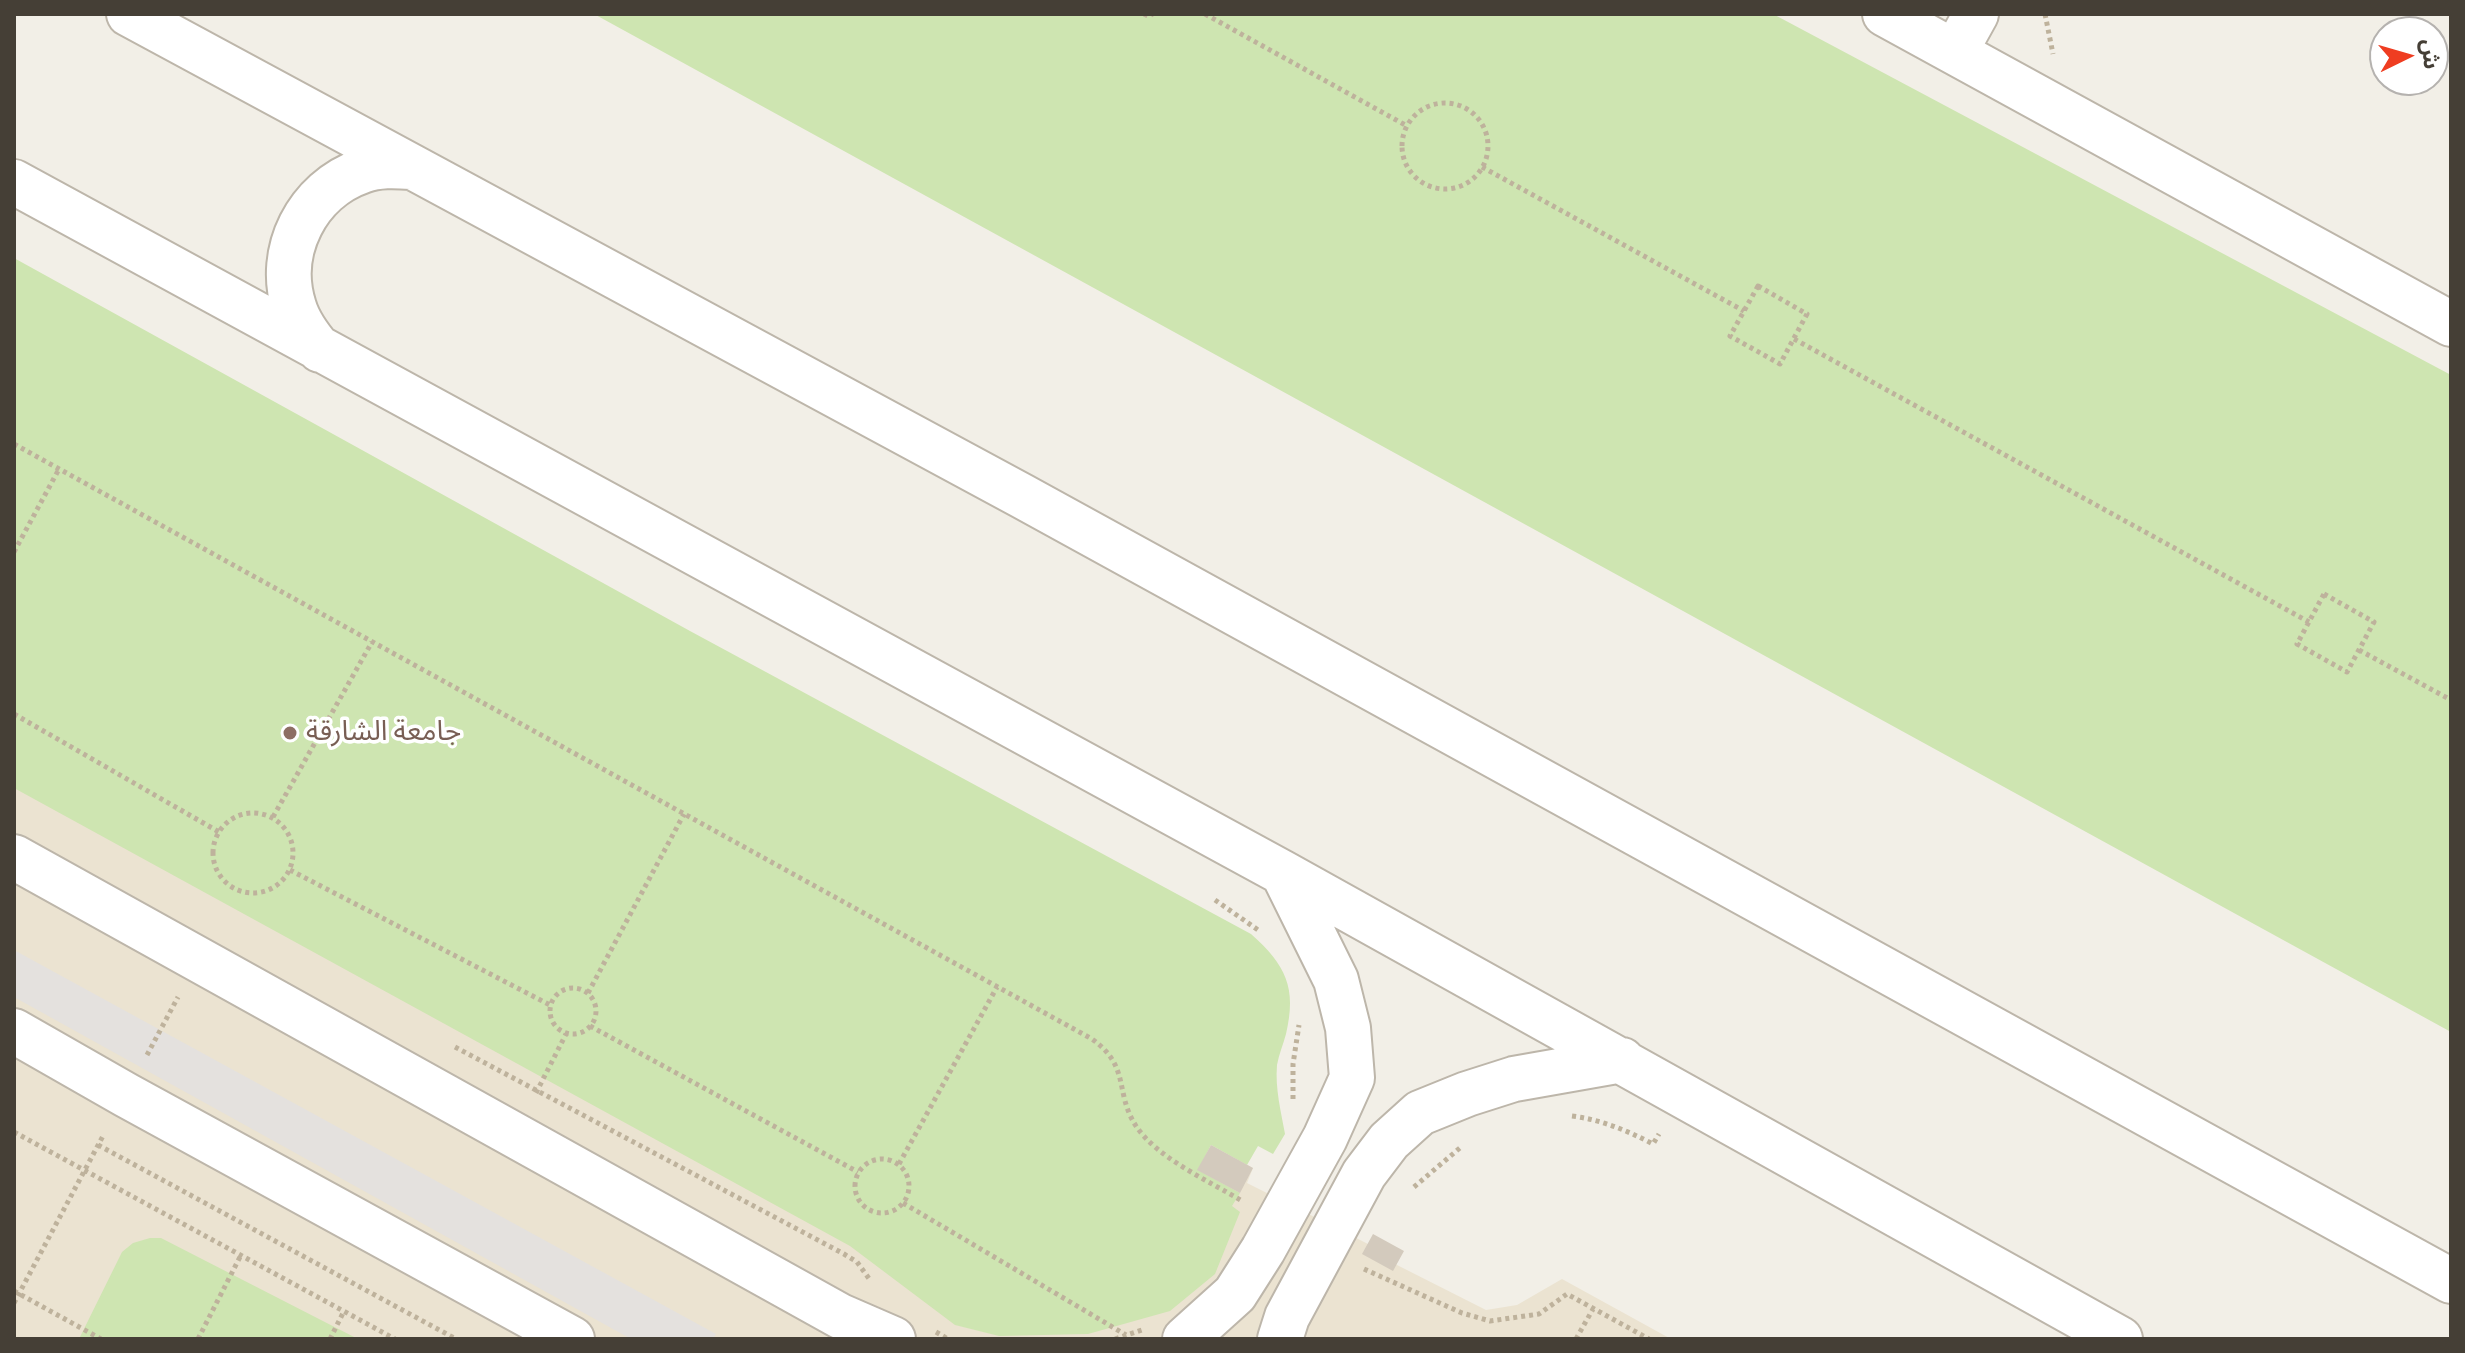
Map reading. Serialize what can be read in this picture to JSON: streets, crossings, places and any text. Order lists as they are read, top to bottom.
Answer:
{
  "places": ["جامعة الشارقة"],
  "north": "right"
}
